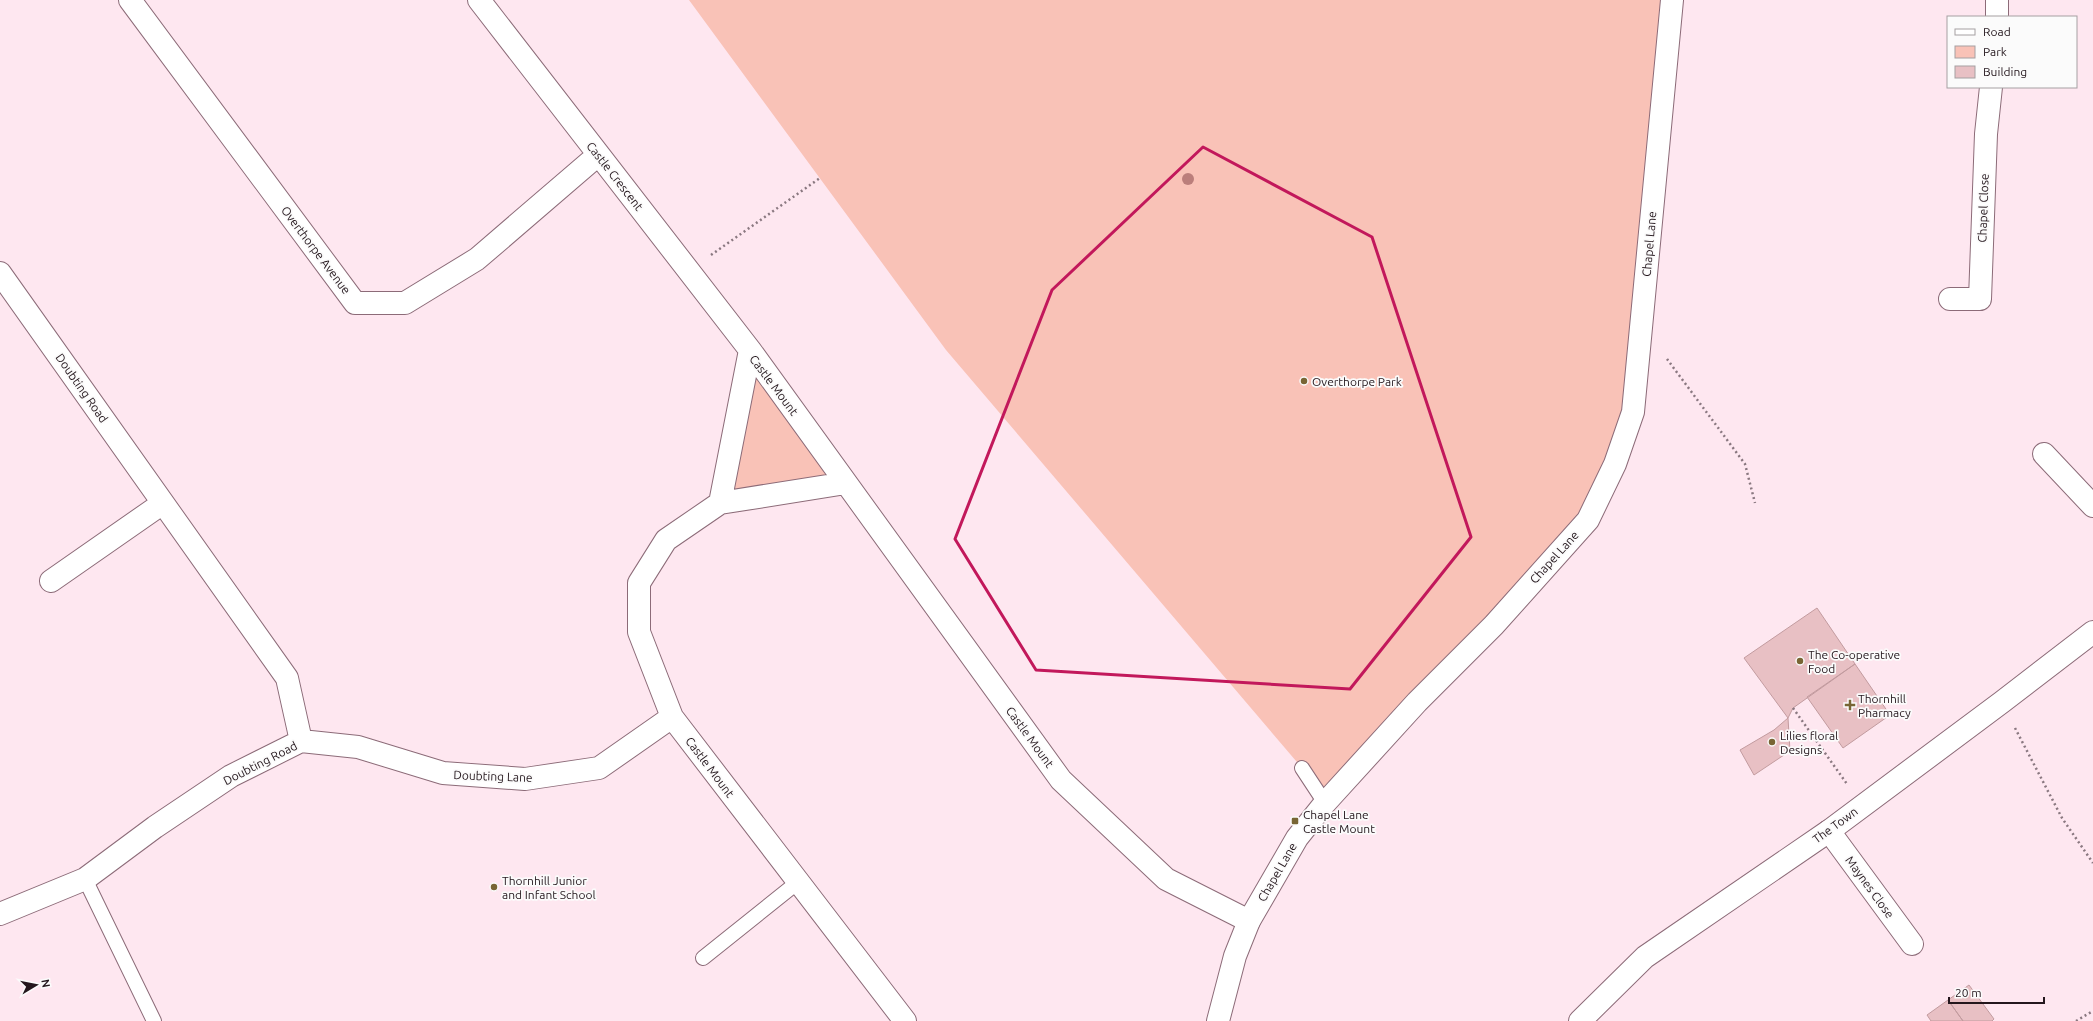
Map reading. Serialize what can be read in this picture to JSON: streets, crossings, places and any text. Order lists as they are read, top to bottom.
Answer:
{
  "streets": {
    "street": [
      "Castle Crescent",
      "Chapel Close",
      "Chapel Lane",
      "Overthorpe Avenue",
      "Castle Mount",
      "Doubting Road",
      "Doubting Lane",
      "The Town",
      "Maynes Close"
    ]
  },
  "crossings": [
    ["Castle Crescent", "Overthorpe Avenue"],
    ["Castle Crescent", "Castle Mount"],
    ["Chapel Lane", "Castle Mount"],
    ["Castle Mount", "Doubting Lane"],
    ["Doubting Road", "Doubting Lane"],
    ["The Town", "Maynes Close"]
  ],
  "places": {
    "other": [
      "Overthorpe Park",
      "The Co-operative Food",
      "Lilies floral Designs",
      "Thornhill Junior and Infant School"
    ],
    "health": ["Thornhill Pharmacy"],
    "transit": ["Chapel Lane Castle Mount"]
  },
  "legend": ["Road", "Park", "Building"],
  "scale_bar": "20 m",
  "north": "right"
}
